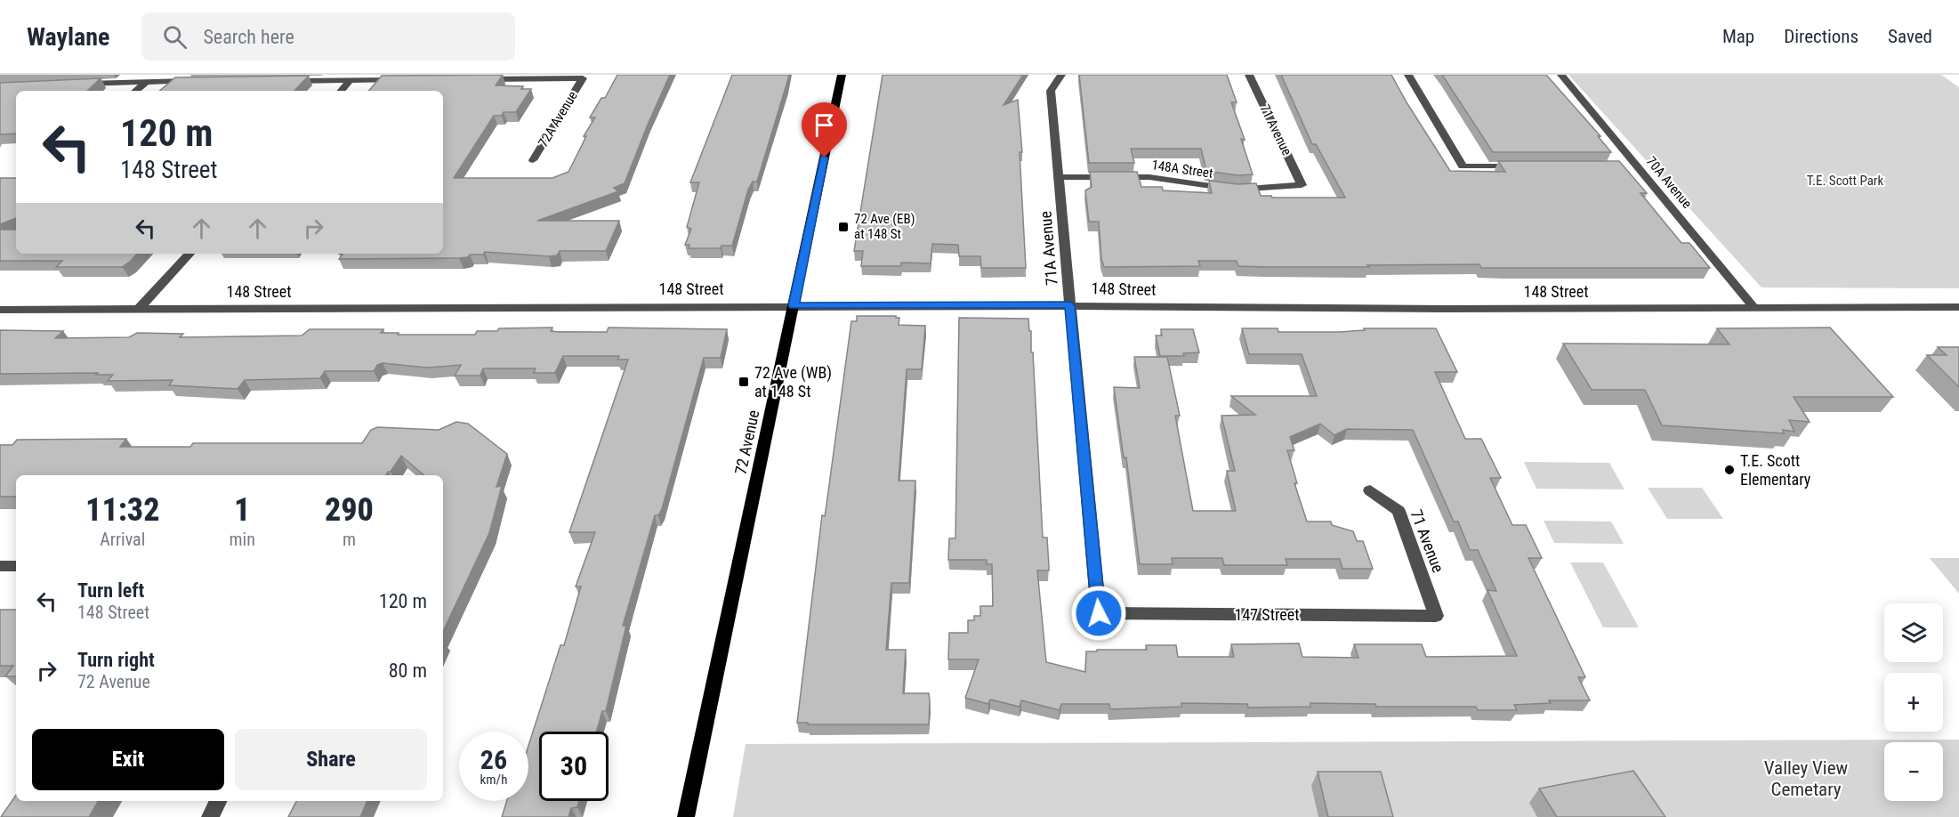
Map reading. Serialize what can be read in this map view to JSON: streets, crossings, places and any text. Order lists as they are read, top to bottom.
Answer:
{
  "streets": {
    "main road": ["72 Avenue"],
    "street": [
      "72A Avenue",
      "71 Avenue",
      "148A Street",
      "70A Avenue",
      "71A Avenue",
      "148 Street",
      "147 Street"
    ]
  },
  "crossings": [
    ["71 Avenue", "148A Street"],
    ["71 Avenue", "147 Street"],
    ["148A Street", "71A Avenue"],
    ["70A Avenue", "148 Street"],
    ["71A Avenue", "148 Street"],
    ["71A Avenue", "147 Street"],
    ["148 Street", "72 Avenue"]
  ],
  "parks": ["T.E. Scott Park", "Valley View Cemetary"],
  "places": {
    "transit": ["72 Ave (EB) at 148 St", "72 Ave (WB) at 148 St"],
    "other": ["T.E. Scott Elementary"]
  },
  "page": {
    "header": "Waylane",
    "search": "Search here",
    "nav": ["Map", "Directions", "Saved"],
    "turn": ["120 m", "148 Street"],
    "eta": [
      "11:32",
      "Arrival",
      "1",
      "min",
      "290",
      "m"
    ],
    "list": [
      {
        "name": "Turn left",
        "note": "148 Street",
        "value": "120 m"
      },
      {
        "name": "Turn right",
        "note": "72 Avenue",
        "value": "80 m"
      }
    ],
    "map_buttons": ["+", "−"],
    "buttons": ["Exit", "Share"],
    "speed": "26 km/h",
    "limit": "30"
  }
}
